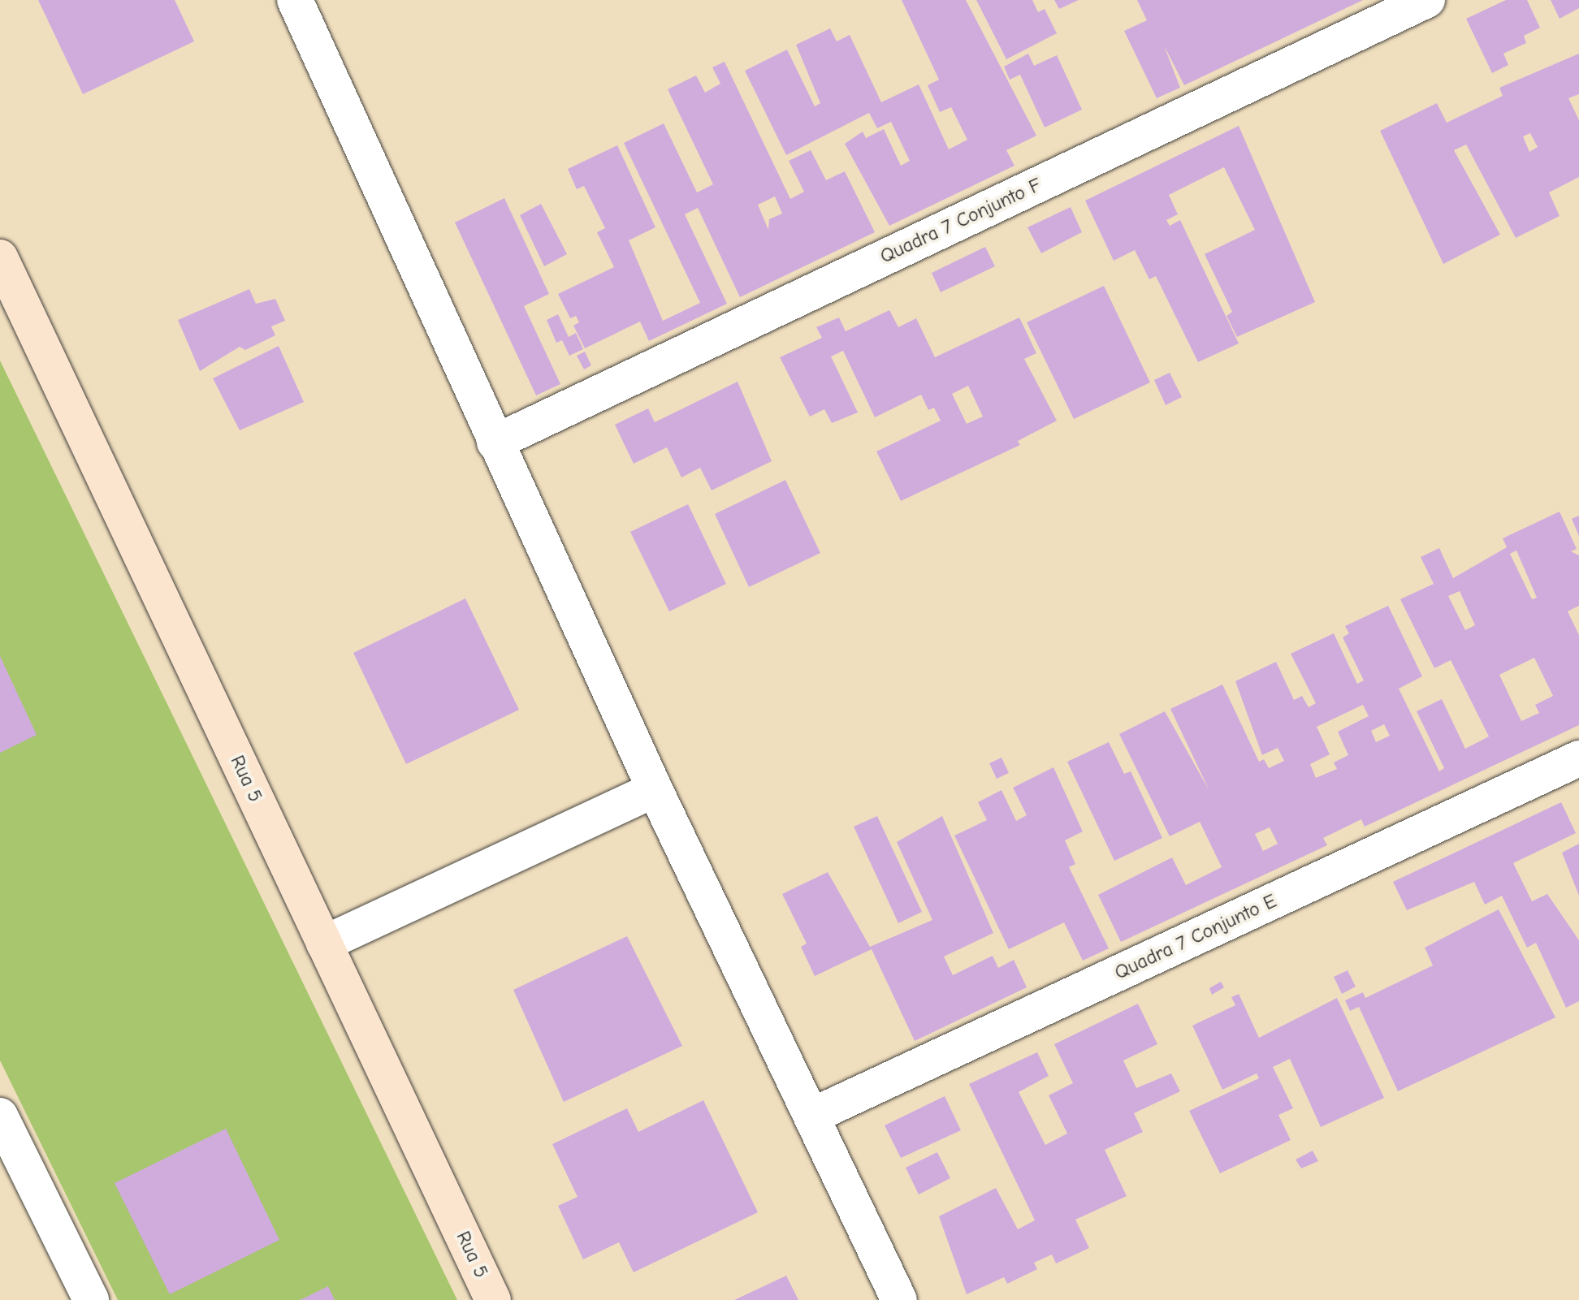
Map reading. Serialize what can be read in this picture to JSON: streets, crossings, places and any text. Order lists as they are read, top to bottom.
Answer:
{
  "streets": {
    "street": ["Quadra 7 Conjunto F", "Rua 5", "Quadra 7 Conjunto E"]
  }
}
